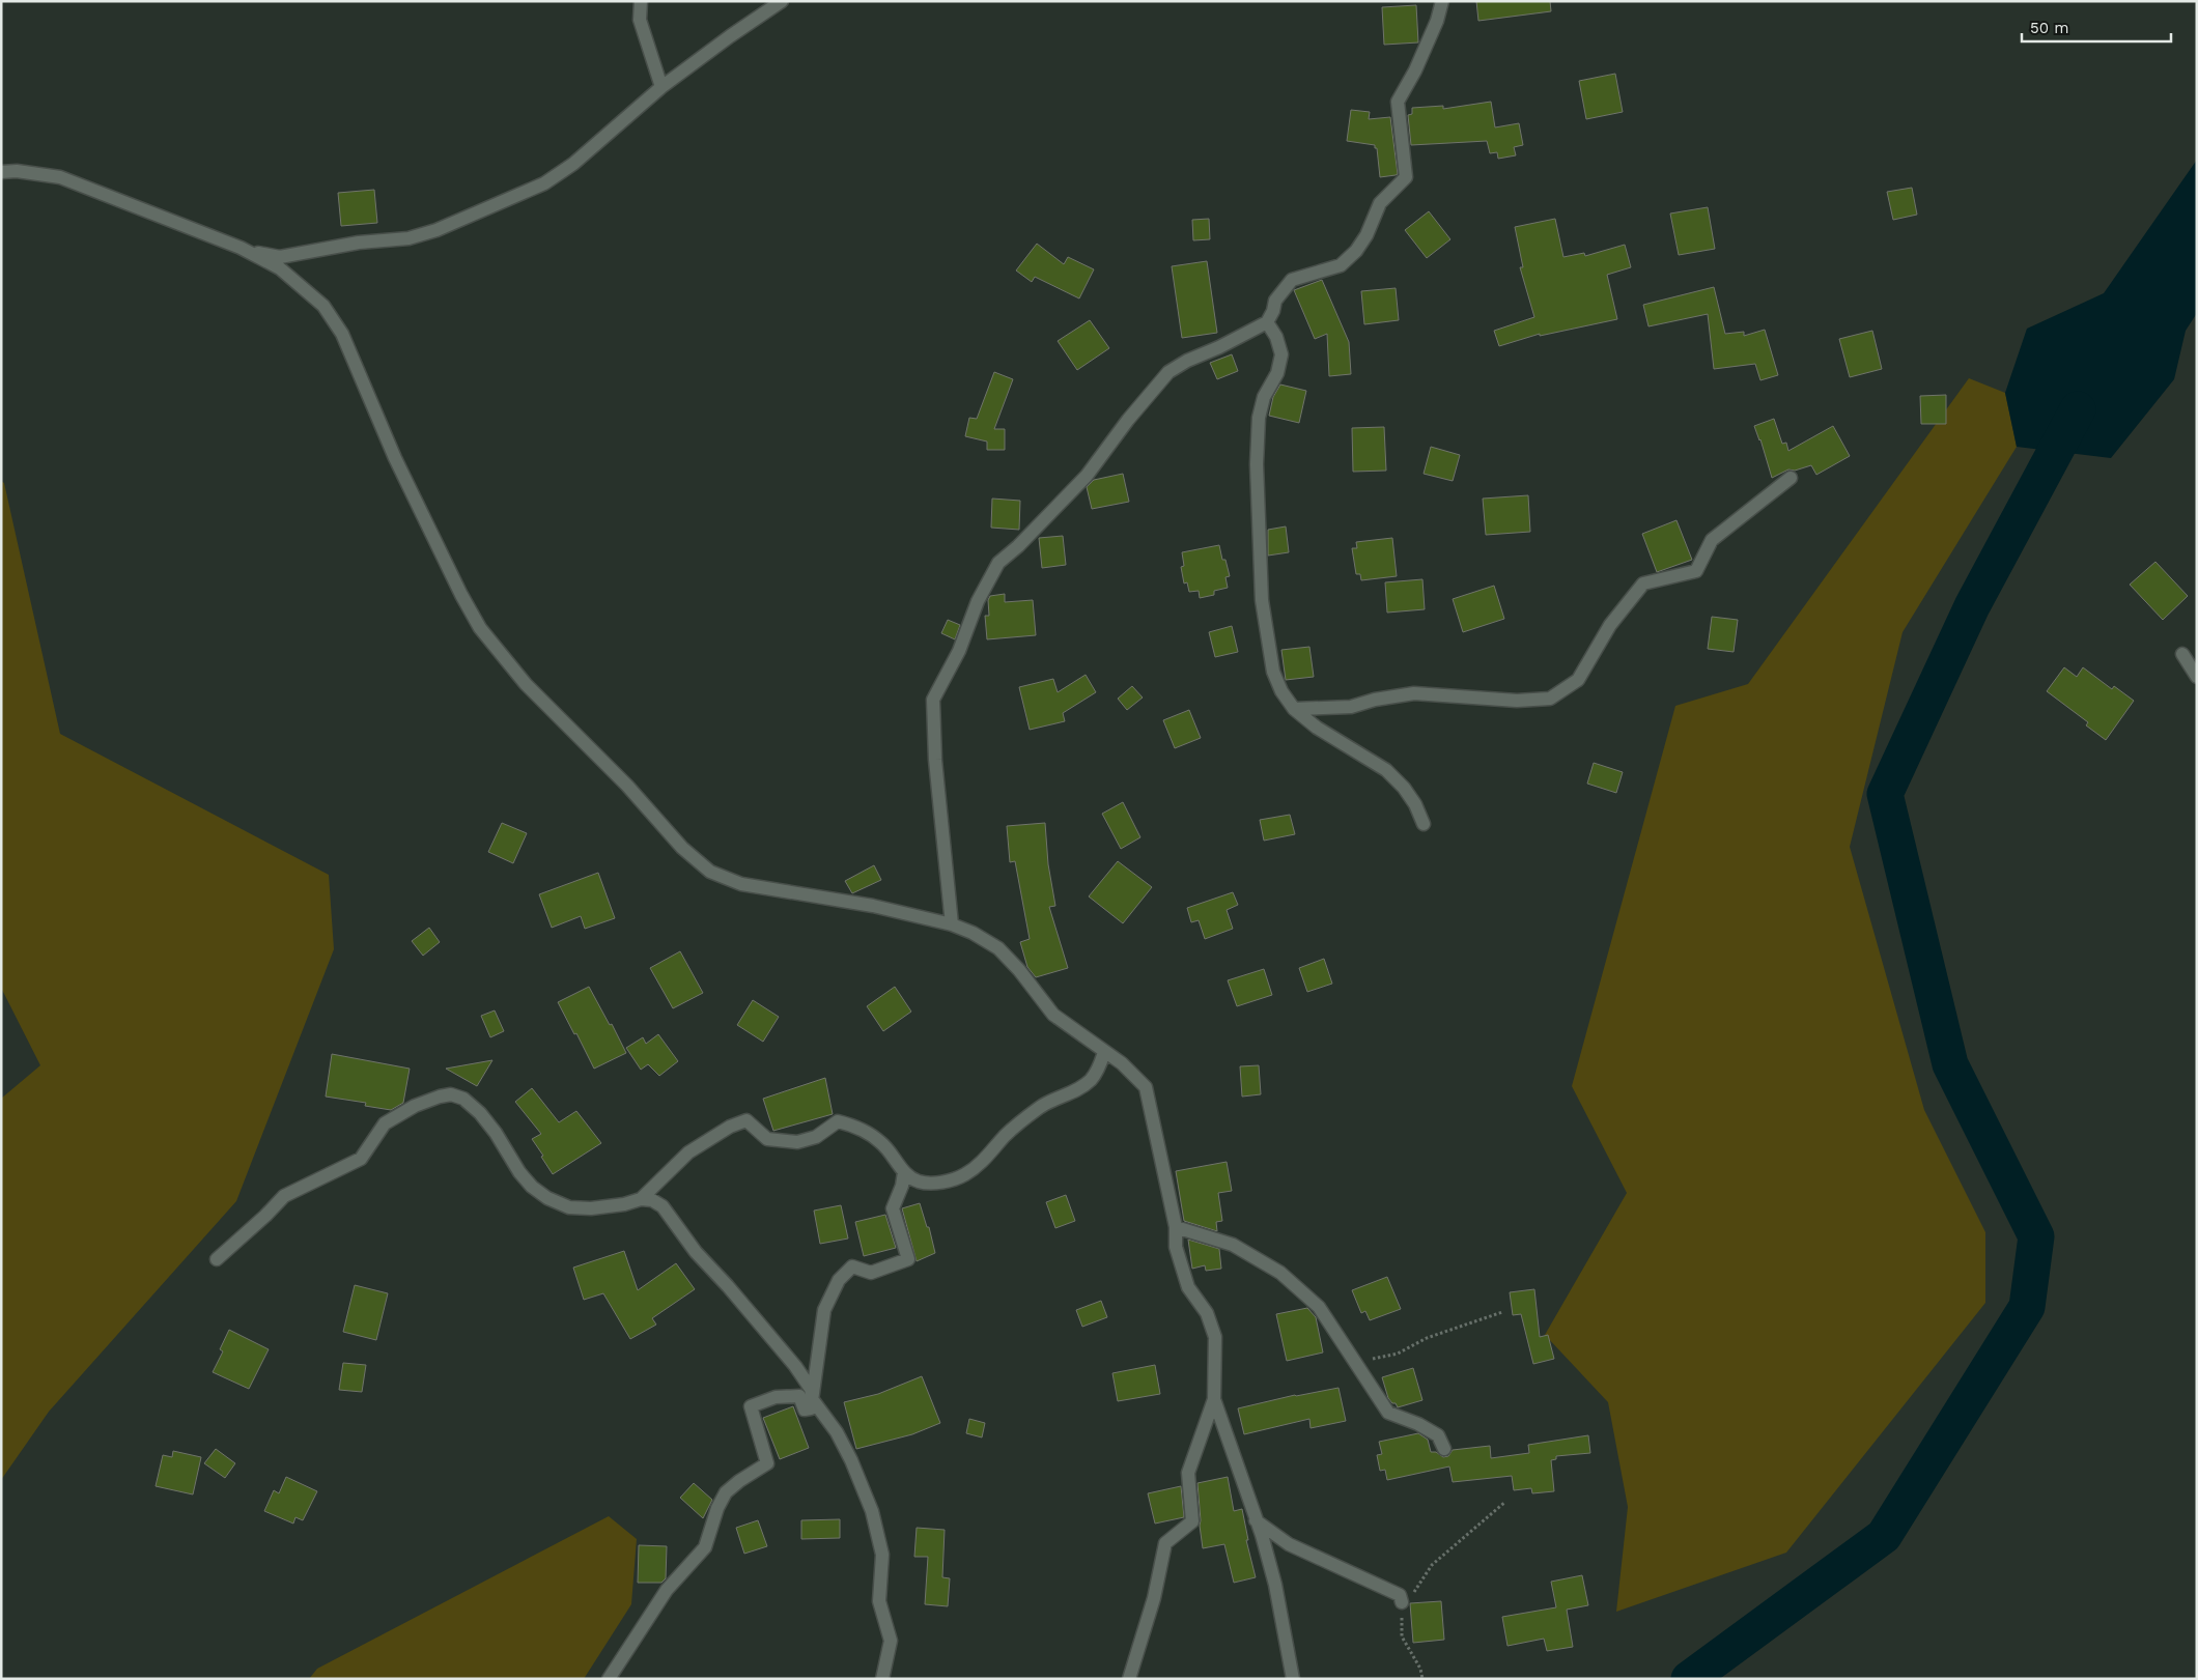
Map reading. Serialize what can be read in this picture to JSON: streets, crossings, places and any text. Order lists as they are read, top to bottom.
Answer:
{
  "scale_bar": "50 m"
}
